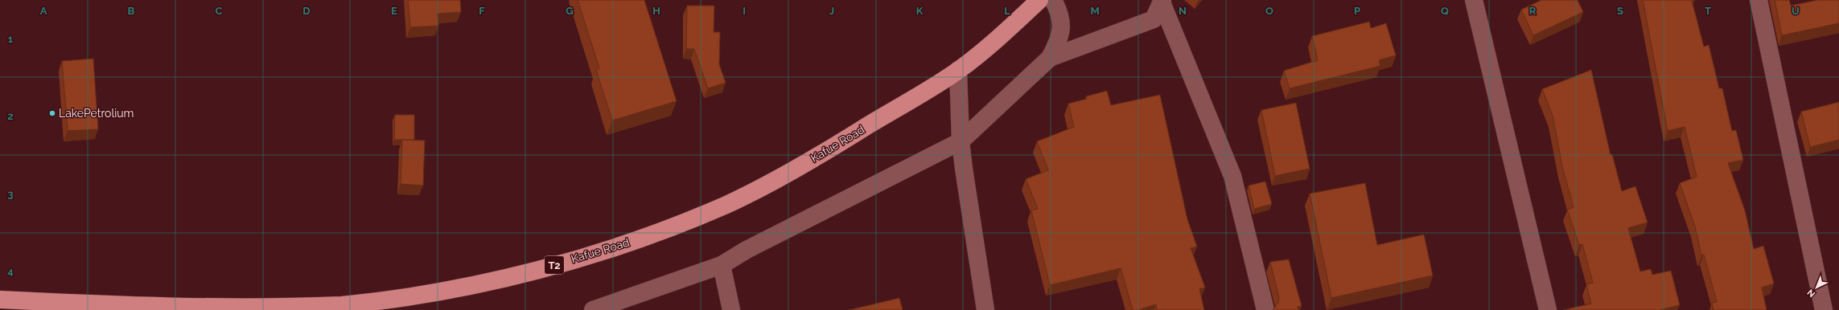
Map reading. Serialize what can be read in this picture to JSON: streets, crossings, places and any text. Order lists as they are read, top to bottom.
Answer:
{
  "streets": {
    "highway": ["Kafue Road", "T2"]
  },
  "places": ["LakePetrolium"],
  "north": "bottom left",
  "grid": {
    "columns": [
      "A",
      "B",
      "C",
      "D",
      "E",
      "F",
      "G",
      "H",
      "I",
      "J",
      "K",
      "L",
      "M",
      "N",
      "O",
      "P",
      "Q",
      "R",
      "S",
      "T",
      "U"
    ],
    "rows": [
      "1",
      "2",
      "3",
      "4"
    ]
  }
}
